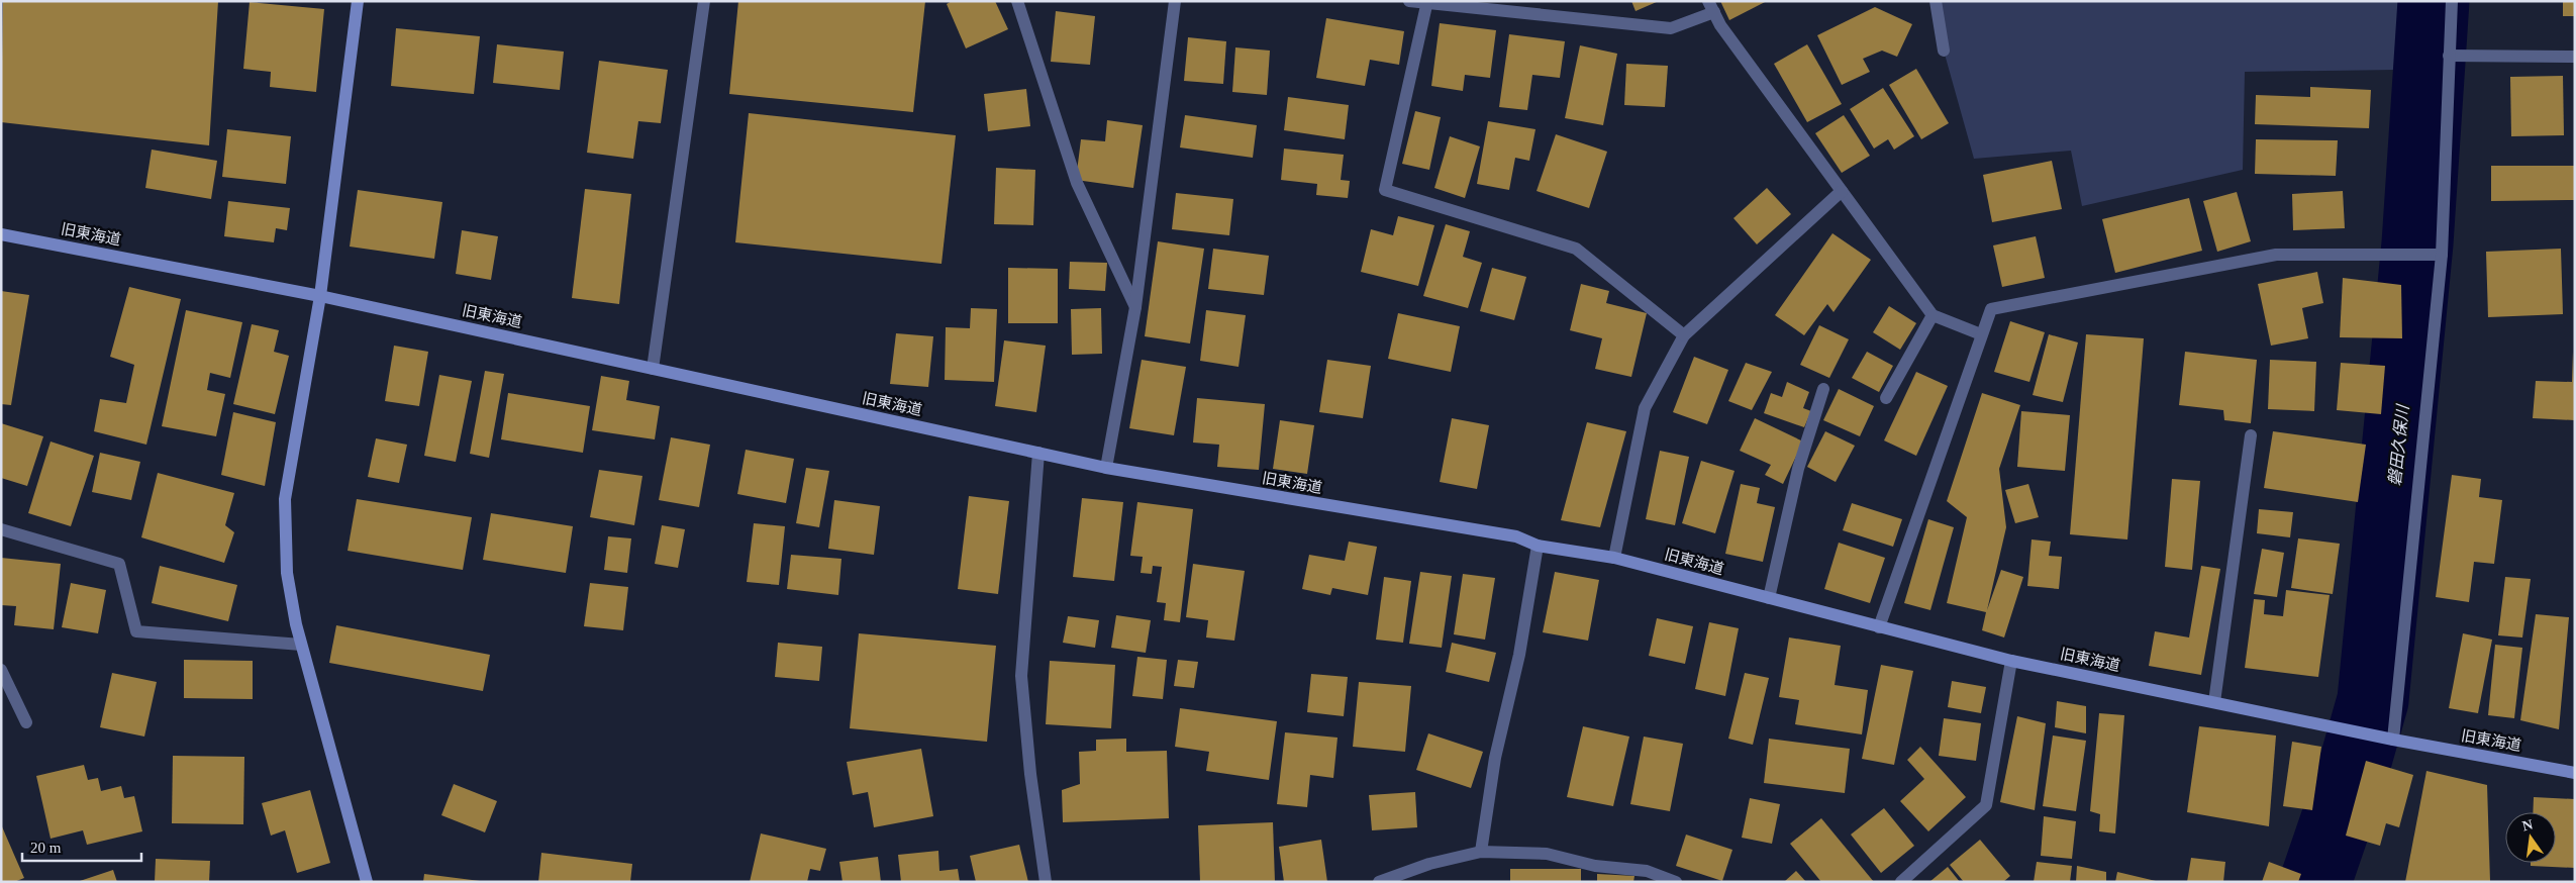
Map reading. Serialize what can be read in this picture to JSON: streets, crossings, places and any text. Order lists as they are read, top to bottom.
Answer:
{
  "streets": {
    "street": ["旧東海道"]
  },
  "water": ["磐田久保川"],
  "scale_bar": "20 m",
  "north": "top"
}
